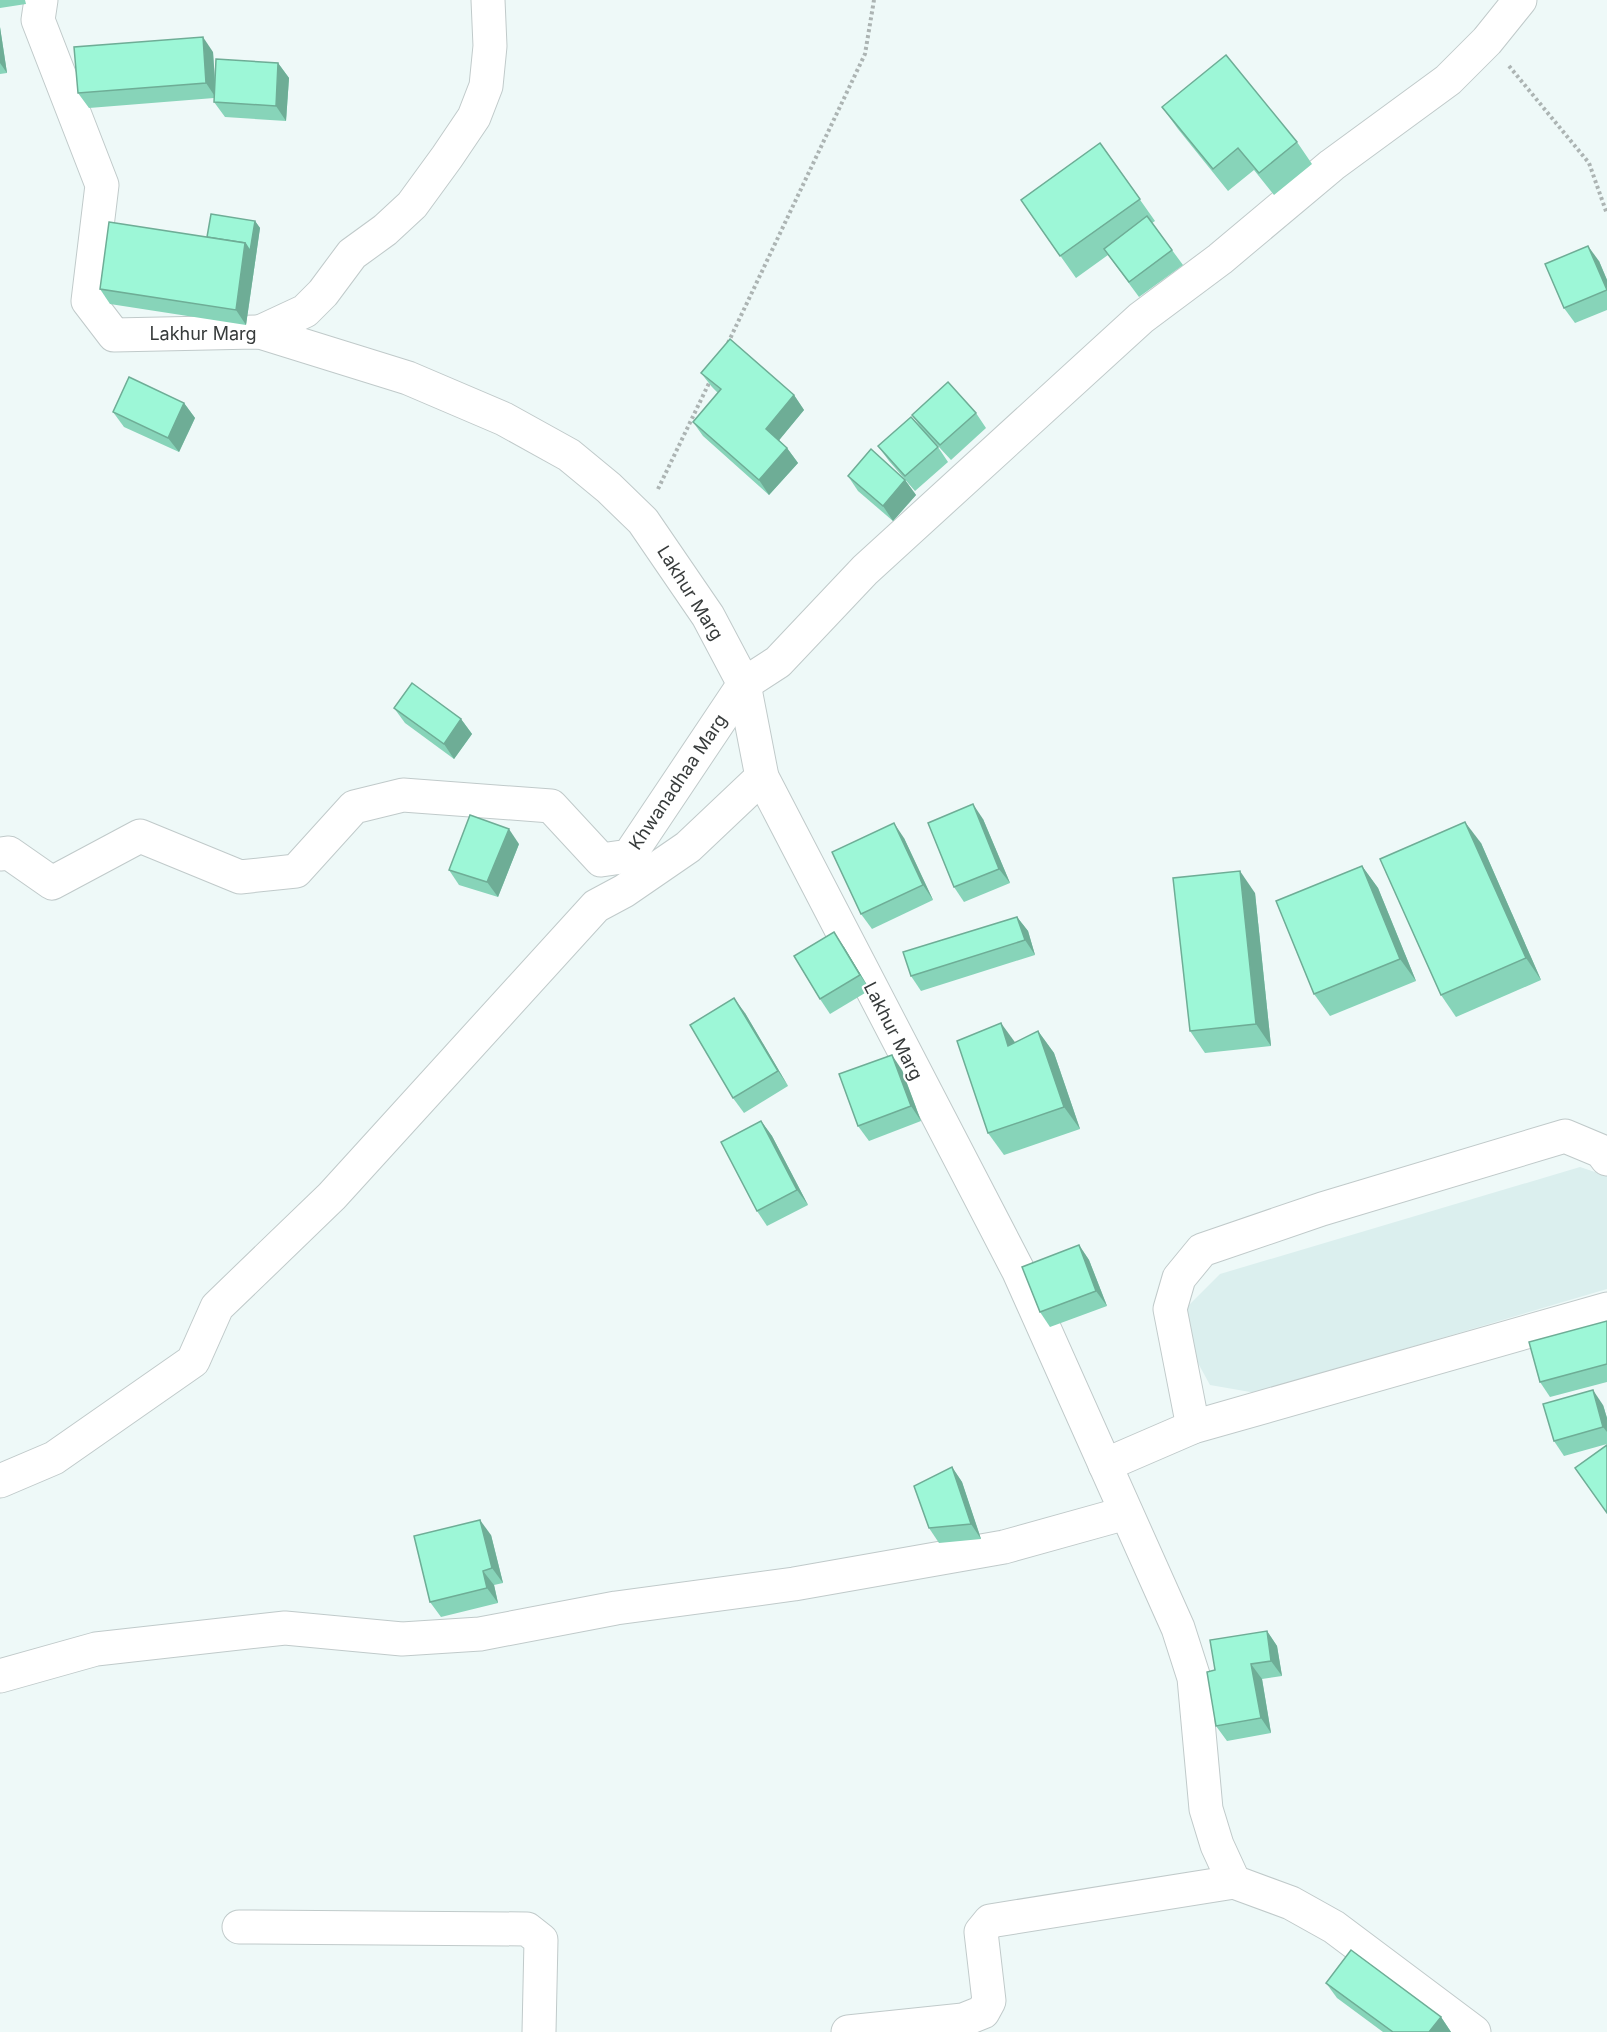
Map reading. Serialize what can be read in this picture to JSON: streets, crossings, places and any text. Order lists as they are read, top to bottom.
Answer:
{
  "streets": {
    "street": ["Lakhur Marg", "Khwanadhaa Marg"]
  },
  "crossings": [
    ["Lakhur Marg", "Khwanadhaa Marg"]
  ]
}
